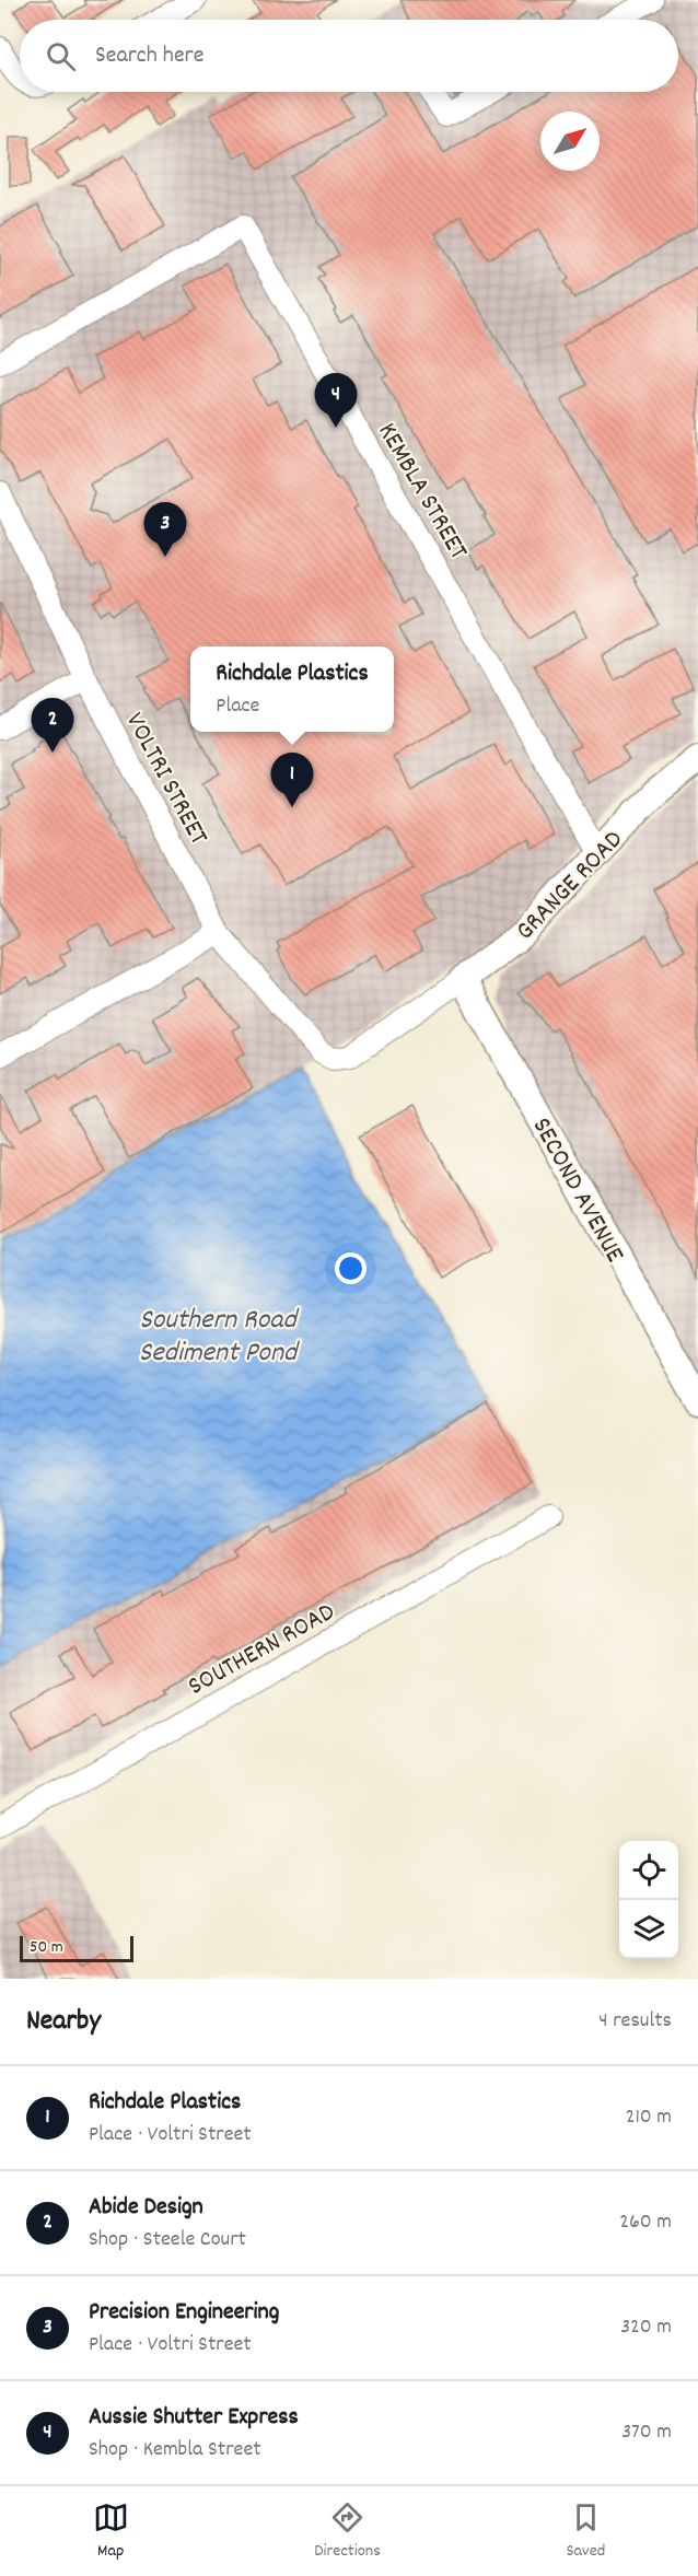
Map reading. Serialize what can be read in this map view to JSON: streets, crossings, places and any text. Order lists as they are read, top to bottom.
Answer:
{
  "streets": {
    "main road": ["GRANGE ROAD", "SECOND AVENUE"],
    "street": ["KEMBLA STREET", "VOLTRI STREET", "SOUTHERN ROAD"]
  },
  "crossings": [
    ["KEMBLA STREET", "GRANGE ROAD"],
    ["VOLTRI STREET", "GRANGE ROAD"],
    ["GRANGE ROAD", "SECOND AVENUE"]
  ],
  "water": ["Southern Road Sediment Pond"],
  "scale_bar": "50 m",
  "north": "top right",
  "page": {
    "search": "Search here",
    "pins": [
      "4",
      "3",
      "2",
      "1"
    ],
    "popup": ["Richdale Plastics", "Place"],
    "scale": "50 m",
    "heading": ["Nearby", "4 results"],
    "list": [
      {
        "mark": "1",
        "name": "Richdale Plastics",
        "note": "Place · Voltri Street",
        "value": "210 m"
      },
      {
        "mark": "2",
        "name": "Abide Design",
        "note": "Shop · Steele Court",
        "value": "260 m"
      },
      {
        "mark": "3",
        "name": "Precision Engineering",
        "note": "Place · Voltri Street",
        "value": "320 m"
      },
      {
        "mark": "4",
        "name": "Aussie Shutter Express",
        "note": "Shop · Kembla Street",
        "value": "370 m"
      }
    ],
    "nav": ["Map", "Directions", "Saved"]
  }
}
